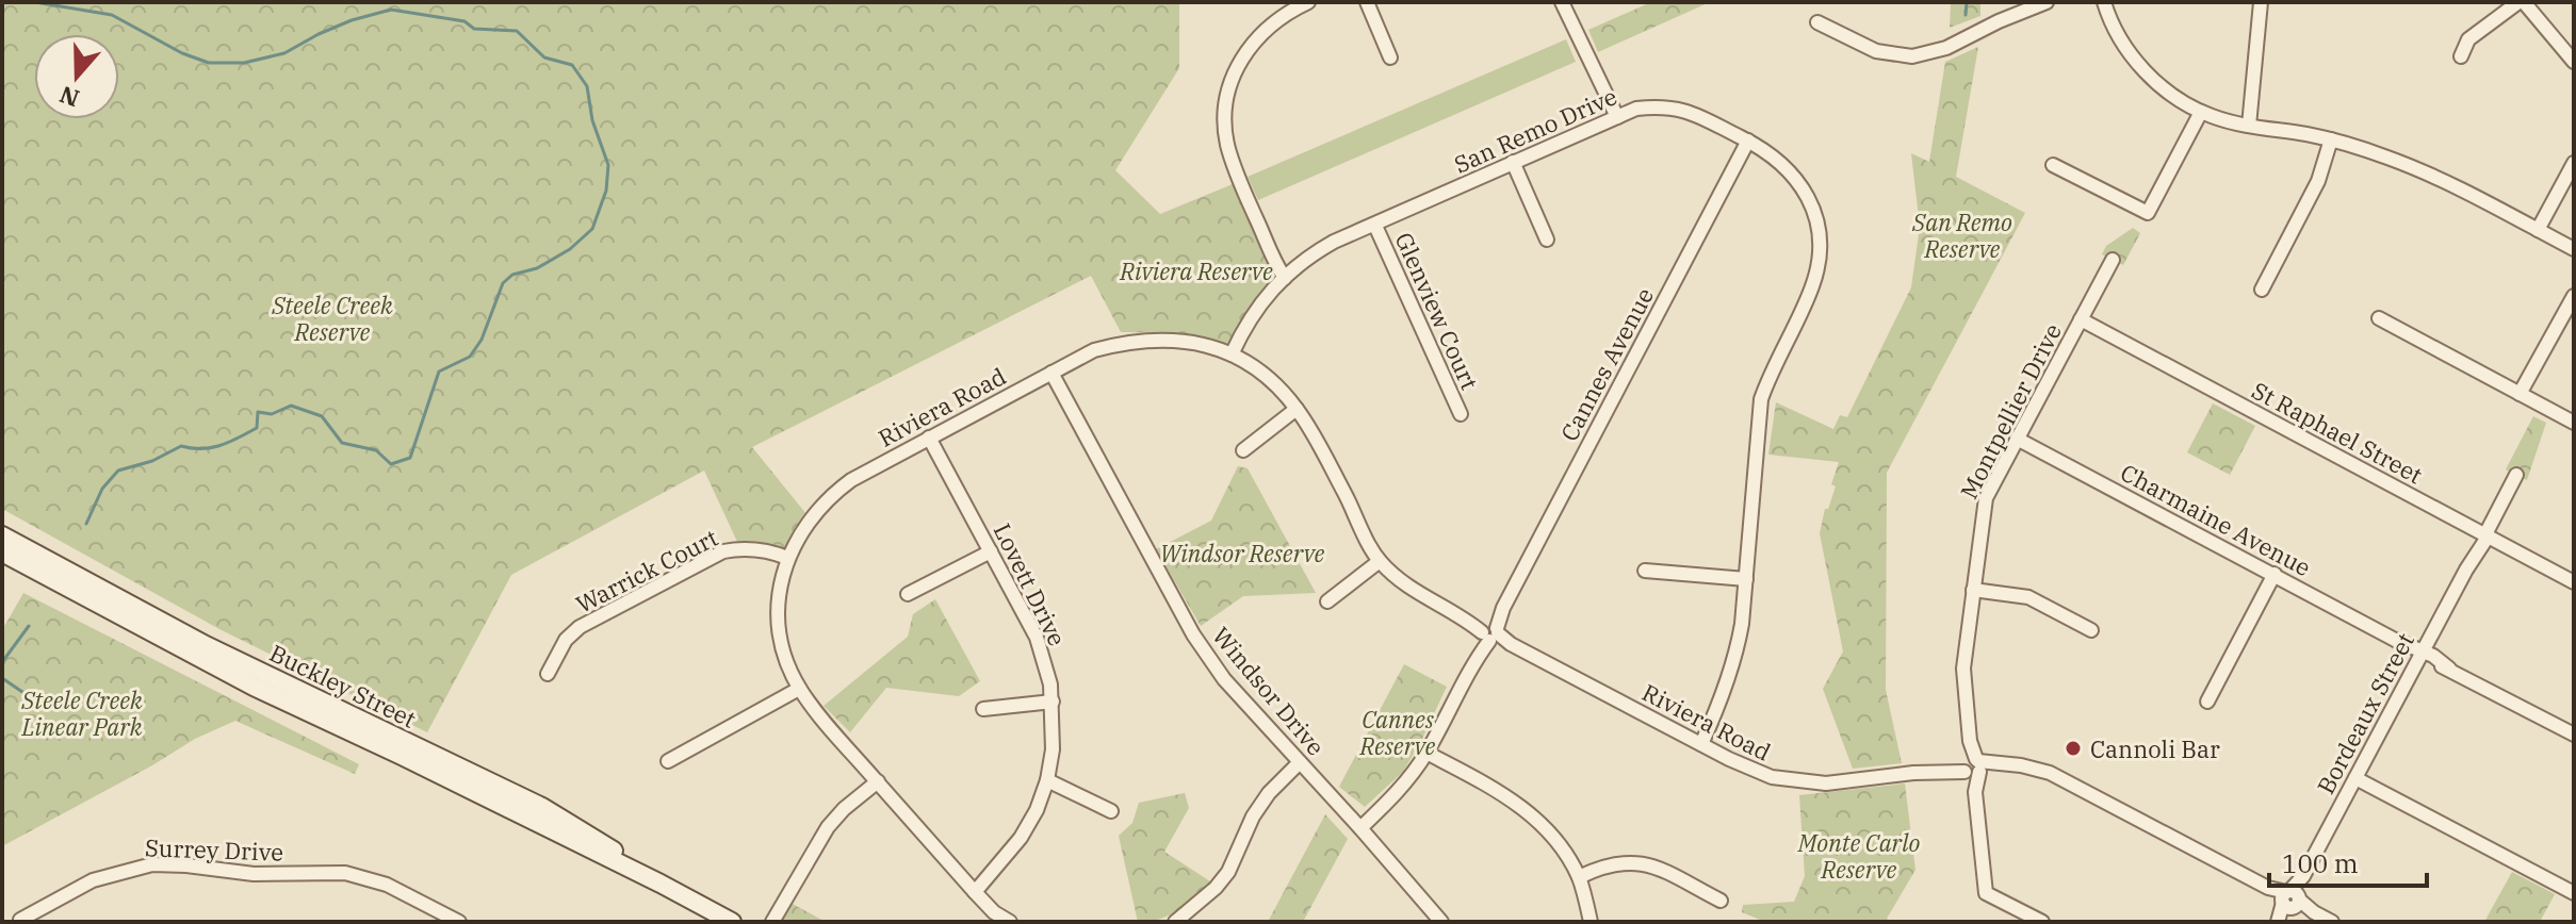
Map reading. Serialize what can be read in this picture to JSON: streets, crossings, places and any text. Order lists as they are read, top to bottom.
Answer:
{
  "streets": {
    "main road": ["Buckley Street"],
    "street": [
      "San Remo Drive",
      "Glenview Court",
      "Cannes Avenue",
      "Riviera Road",
      "Montpellier Drive",
      "St Raphael Street",
      "Charmaine Avenue",
      "Warrick Court",
      "Lovett Drive",
      "Windsor Drive",
      "Bordeaux Street",
      "Surrey Drive"
    ]
  },
  "crossings": [
    ["San Remo Drive", "Glenview Court"],
    ["San Remo Drive", "Cannes Avenue"],
    ["San Remo Drive", "Riviera Road"],
    ["Cannes Avenue", "Riviera Road"],
    ["Cannes Avenue", "Windsor Drive"],
    ["Riviera Road", "Montpellier Drive"],
    ["Riviera Road", "Warrick Court"],
    ["Riviera Road", "Lovett Drive"],
    ["Riviera Road", "Windsor Drive"],
    ["Riviera Road", "Bordeaux Street"],
    ["Montpellier Drive", "St Raphael Street"],
    ["Montpellier Drive", "Charmaine Avenue"],
    ["St Raphael Street", "Bordeaux Street"],
    ["Charmaine Avenue", "Bordeaux Street"]
  ],
  "parks": [
    "San Remo Reserve",
    "Riviera Reserve",
    "Steele Creek Reserve",
    "Windsor Reserve",
    "Steele Creek Linear Park",
    "Cannes Reserve",
    "Monte Carlo Reserve"
  ],
  "places": ["Cannoli Bar"],
  "scale_bar": "100 m",
  "north": "bottom"
}
